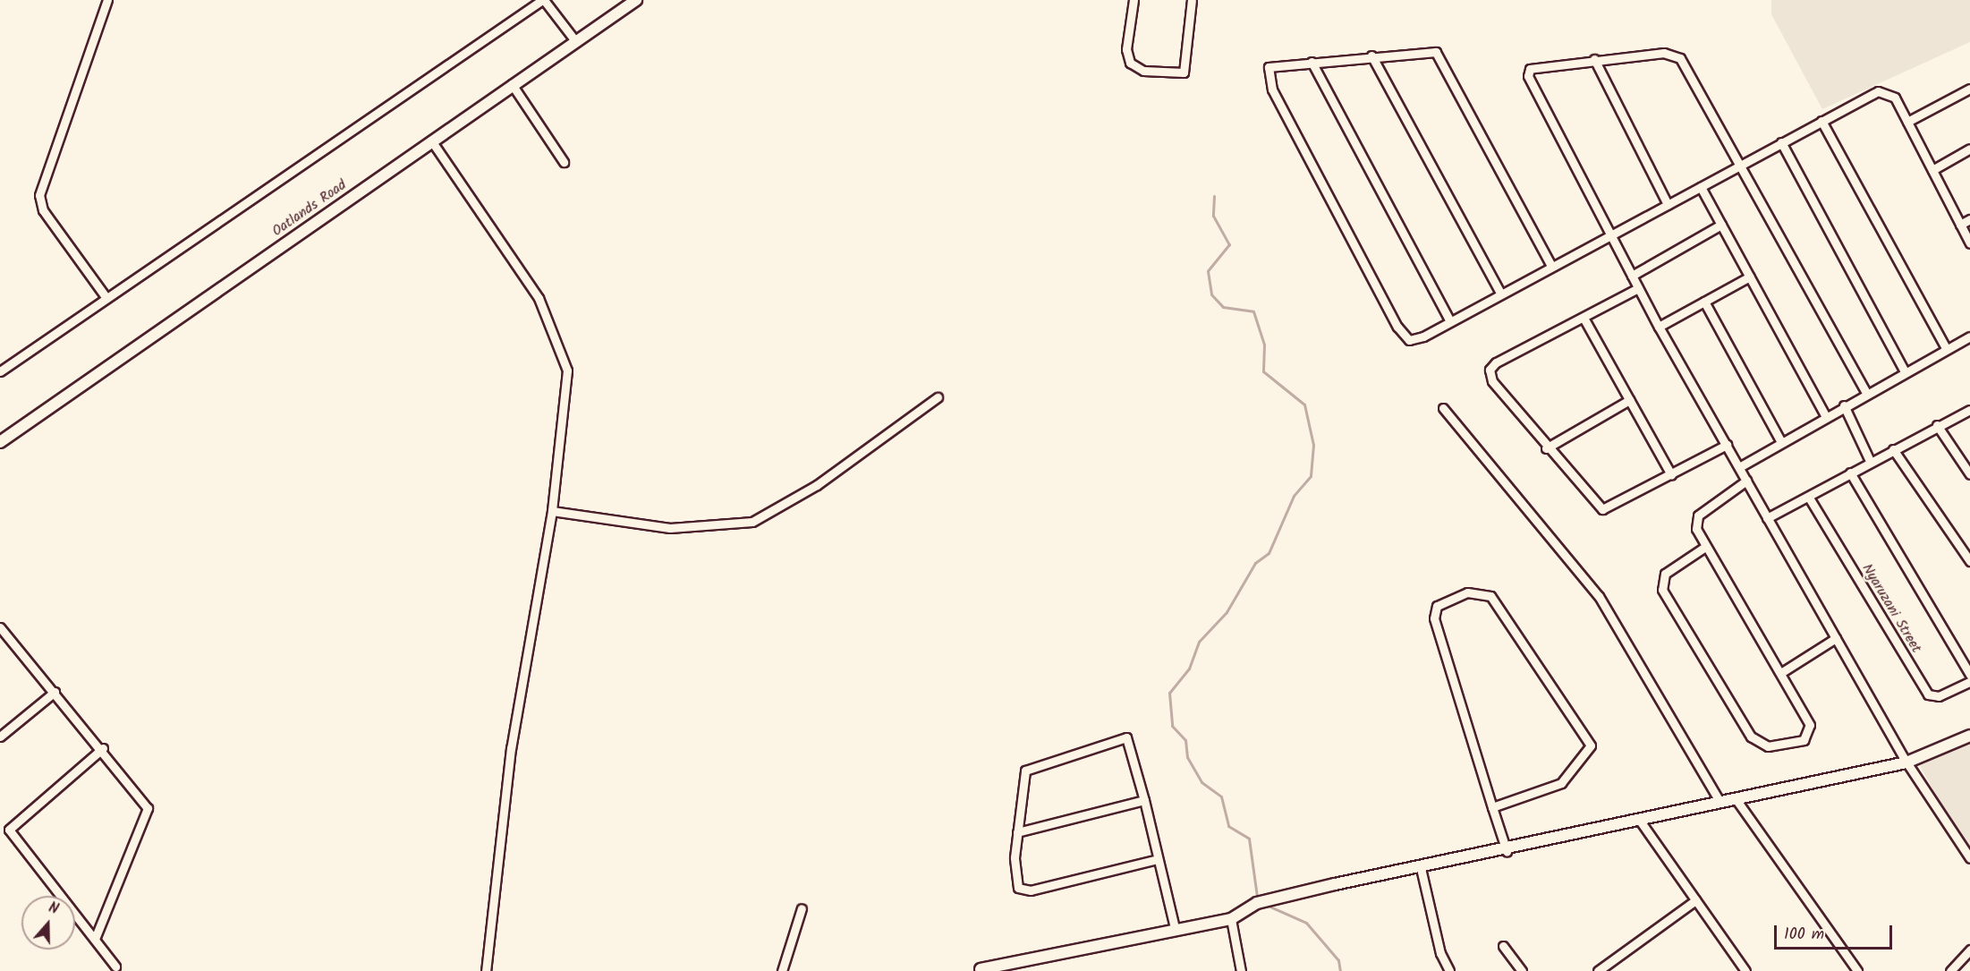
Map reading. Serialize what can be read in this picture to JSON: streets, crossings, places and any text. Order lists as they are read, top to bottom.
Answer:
{
  "streets": {
    "street": ["Oatlands Road", "Nyaruzani Street"]
  },
  "scale_bar": "100 m",
  "north": "top"
}
